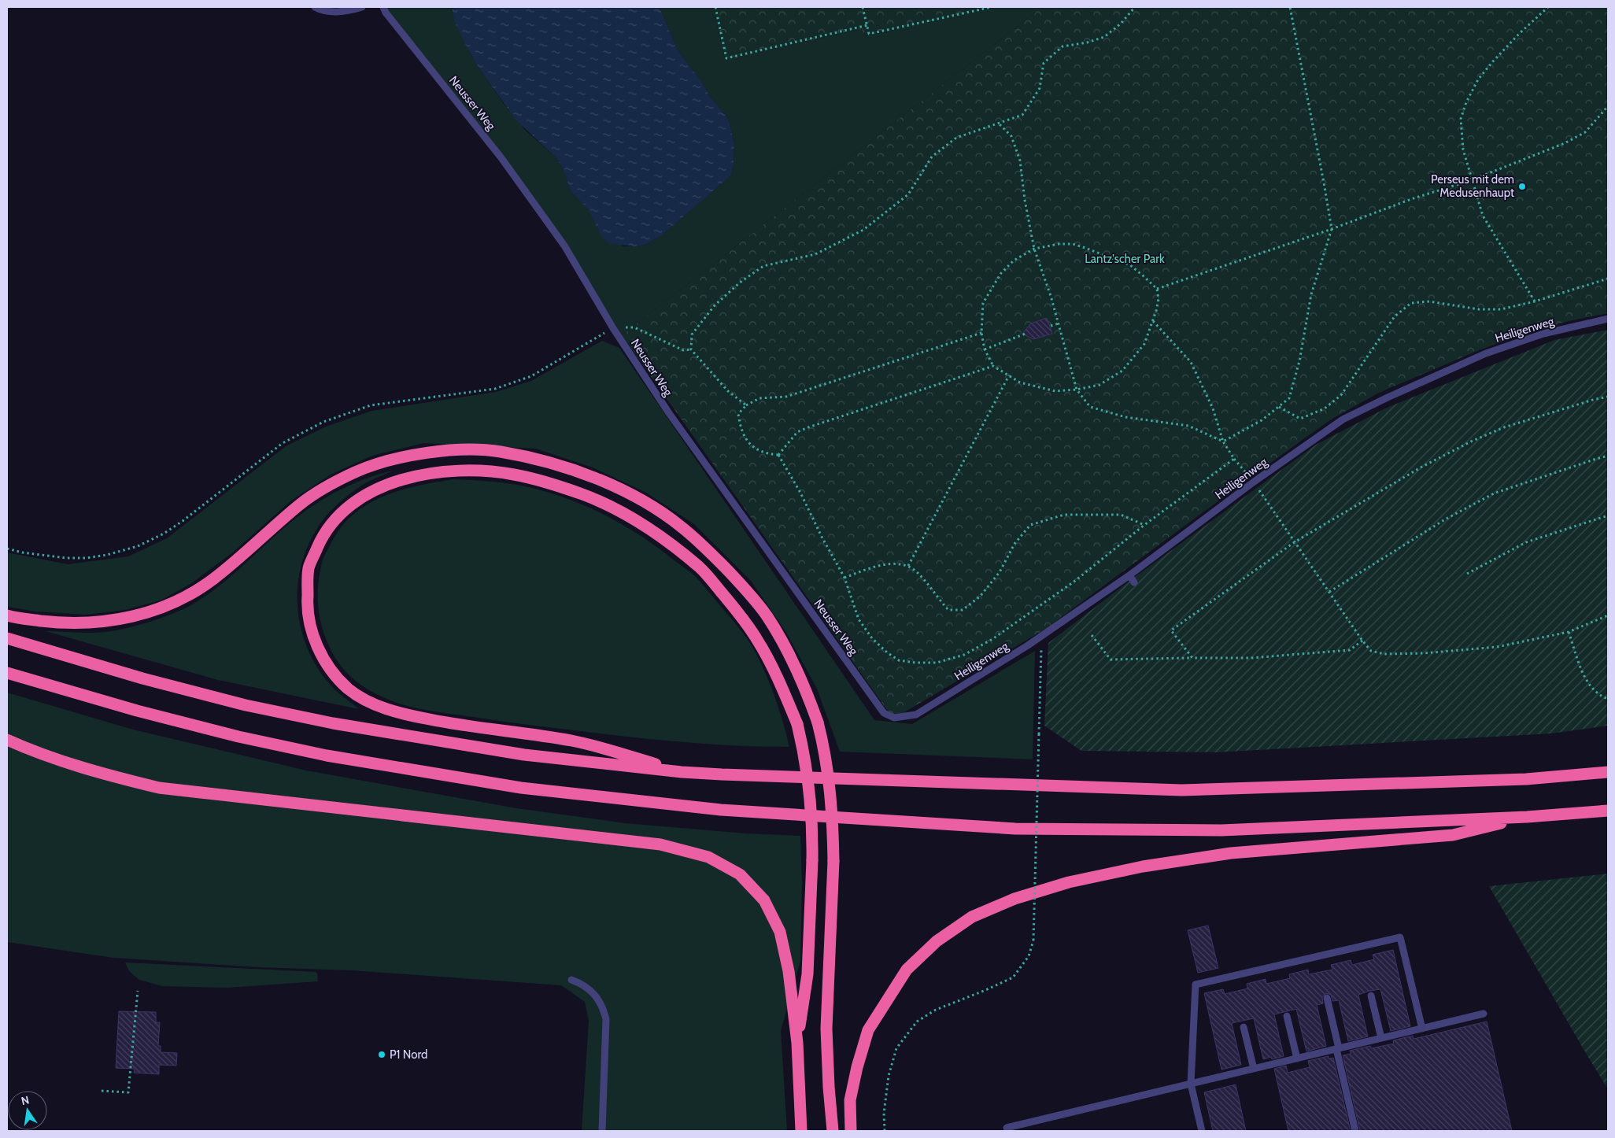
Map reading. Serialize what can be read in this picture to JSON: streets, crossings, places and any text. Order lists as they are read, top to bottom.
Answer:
{
  "streets": {
    "lane": ["Neusser Weg", "Heiligenweg"]
  },
  "crossings": [
    ["Neusser Weg", "Heiligenweg"]
  ],
  "parks": ["Lantz'scher Park"],
  "places": ["Perseus mit dem Medusenhaupt", "P1 Nord"],
  "north": "top"
}
